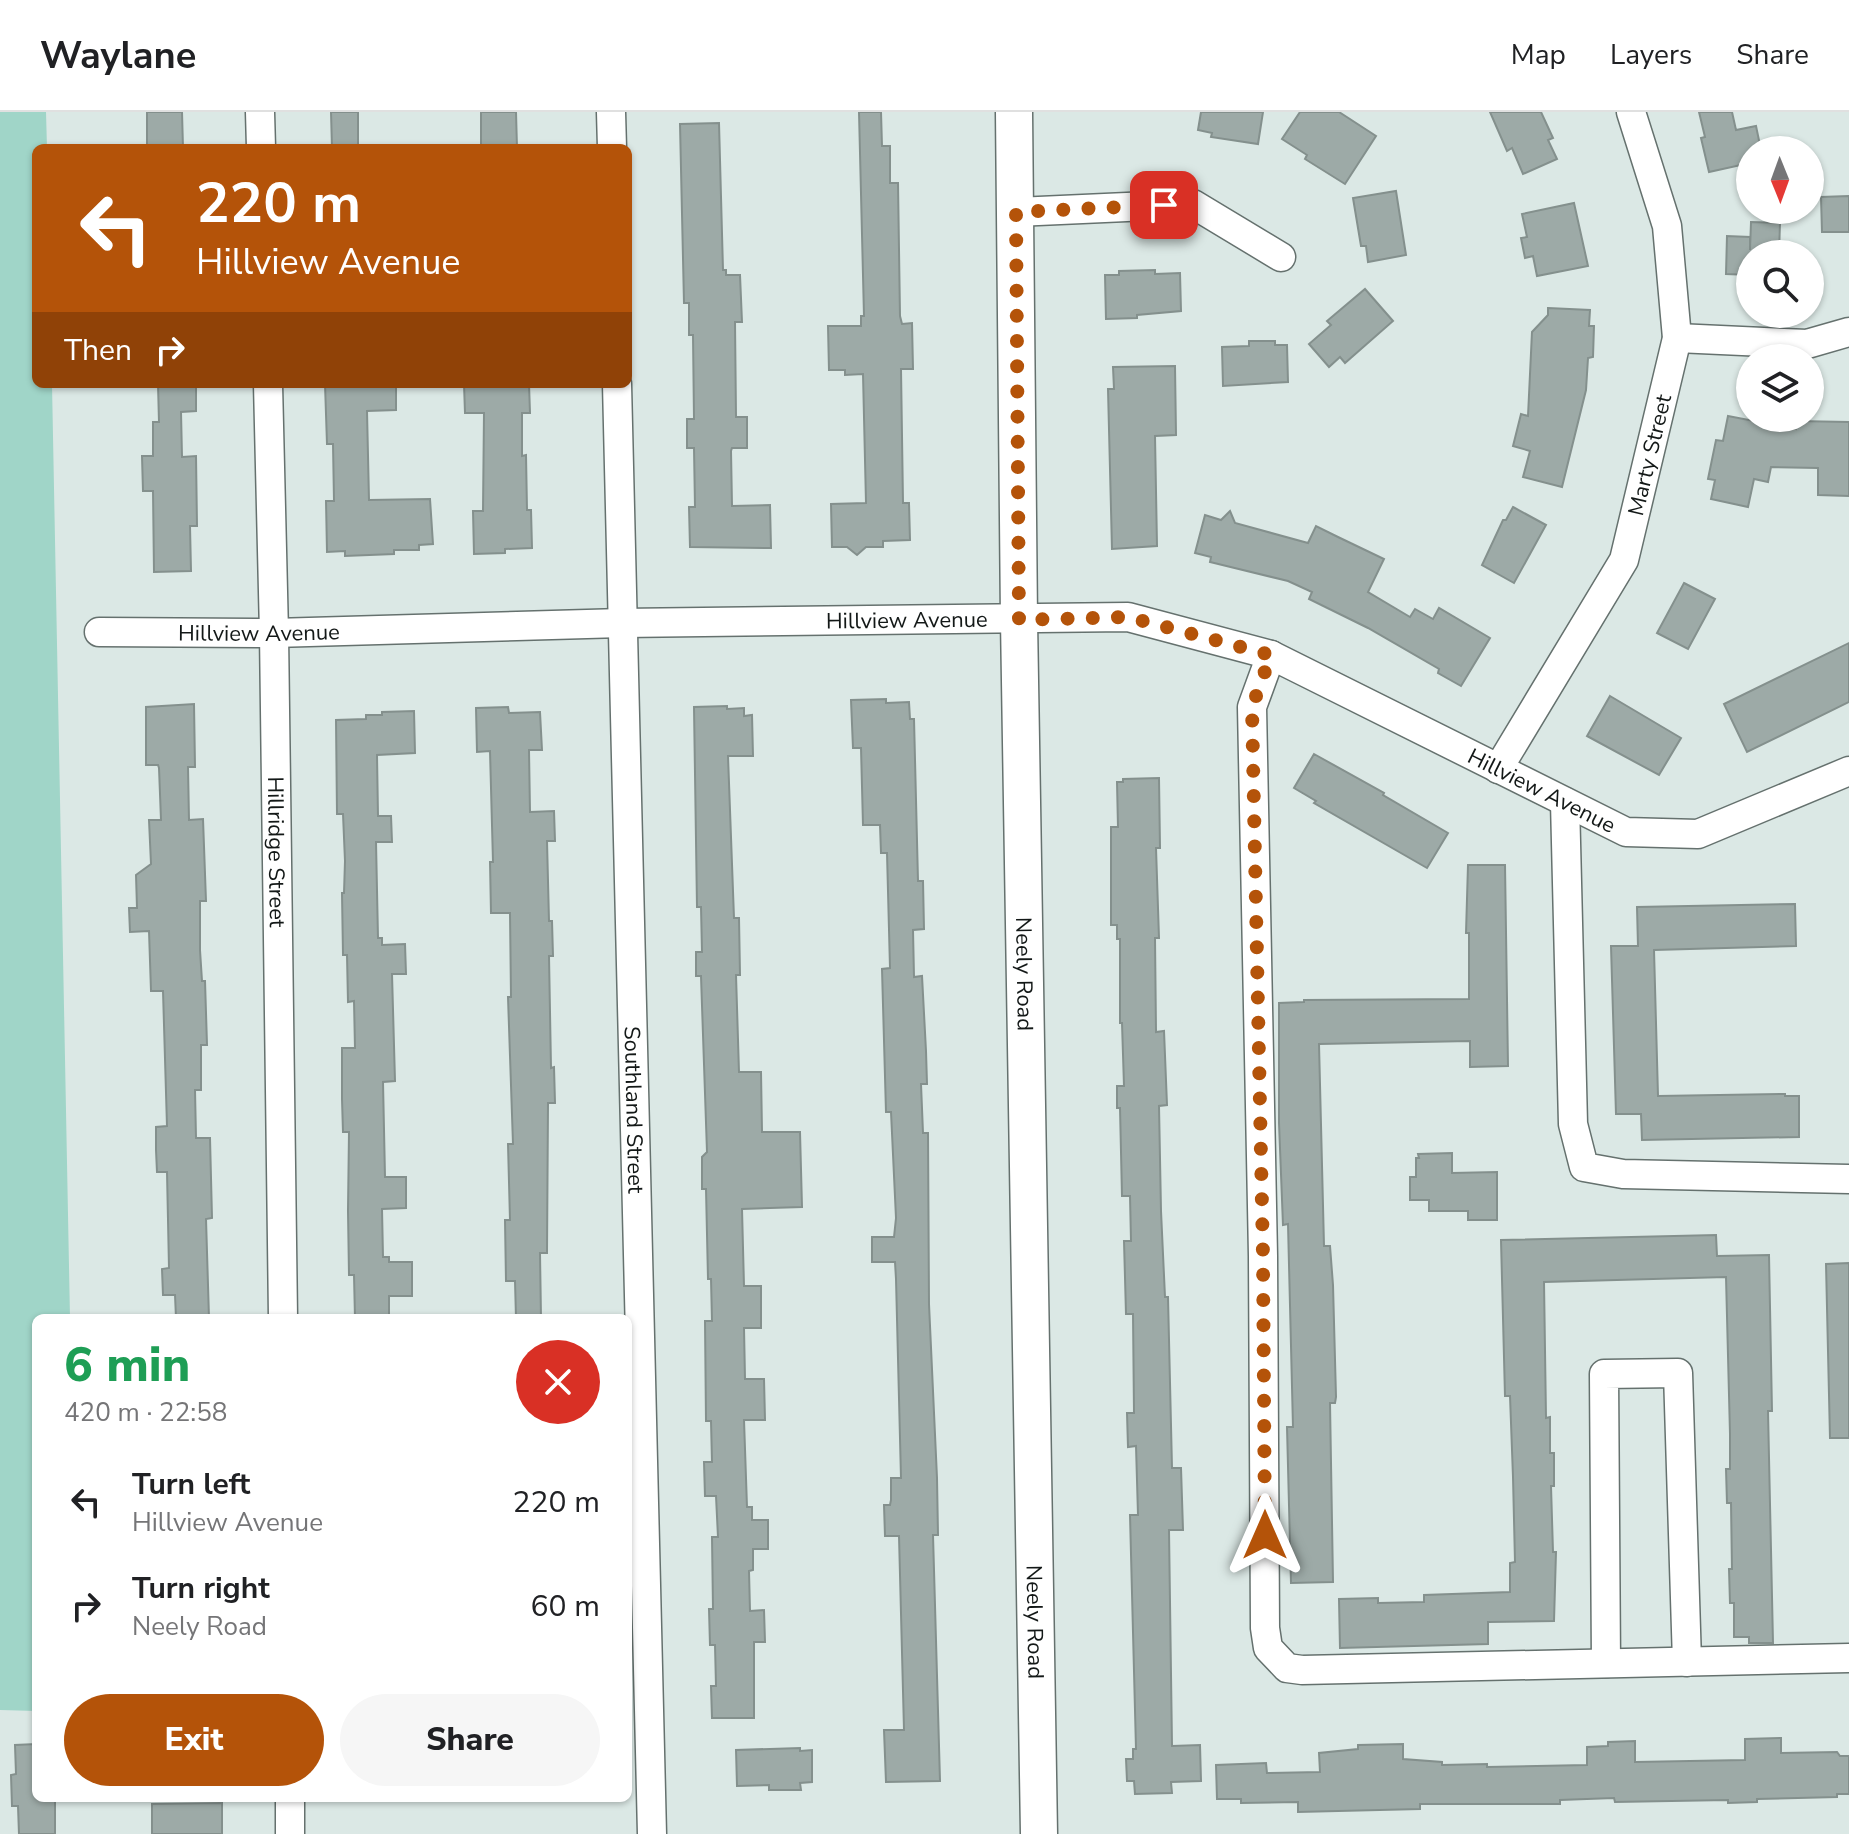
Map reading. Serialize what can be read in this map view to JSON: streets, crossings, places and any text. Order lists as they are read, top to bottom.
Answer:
{
  "streets": {
    "street": [
      "Marty Street",
      "Hillview Avenue",
      "Hillridge Street",
      "Neely Road",
      "Southland Street"
    ]
  },
  "crossings": [
    ["Marty Street", "Hillview Avenue"],
    ["Hillview Avenue", "Hillridge Street"],
    ["Hillview Avenue", "Neely Road"],
    ["Hillview Avenue", "Southland Street"]
  ],
  "north": "bottom",
  "page": {
    "header": "Waylane",
    "nav": ["Map", "Layers", "Share"],
    "turn": ["220 m", "Hillview Avenue"],
    "then": "Then",
    "heading": ["6 min", "420 m · 22:58"],
    "list": [
      {
        "name": "Turn left",
        "note": "Hillview Avenue",
        "value": "220 m"
      },
      {
        "name": "Turn right",
        "note": "Neely Road",
        "value": "60 m"
      }
    ],
    "buttons": ["Exit", "Share"]
  }
}
